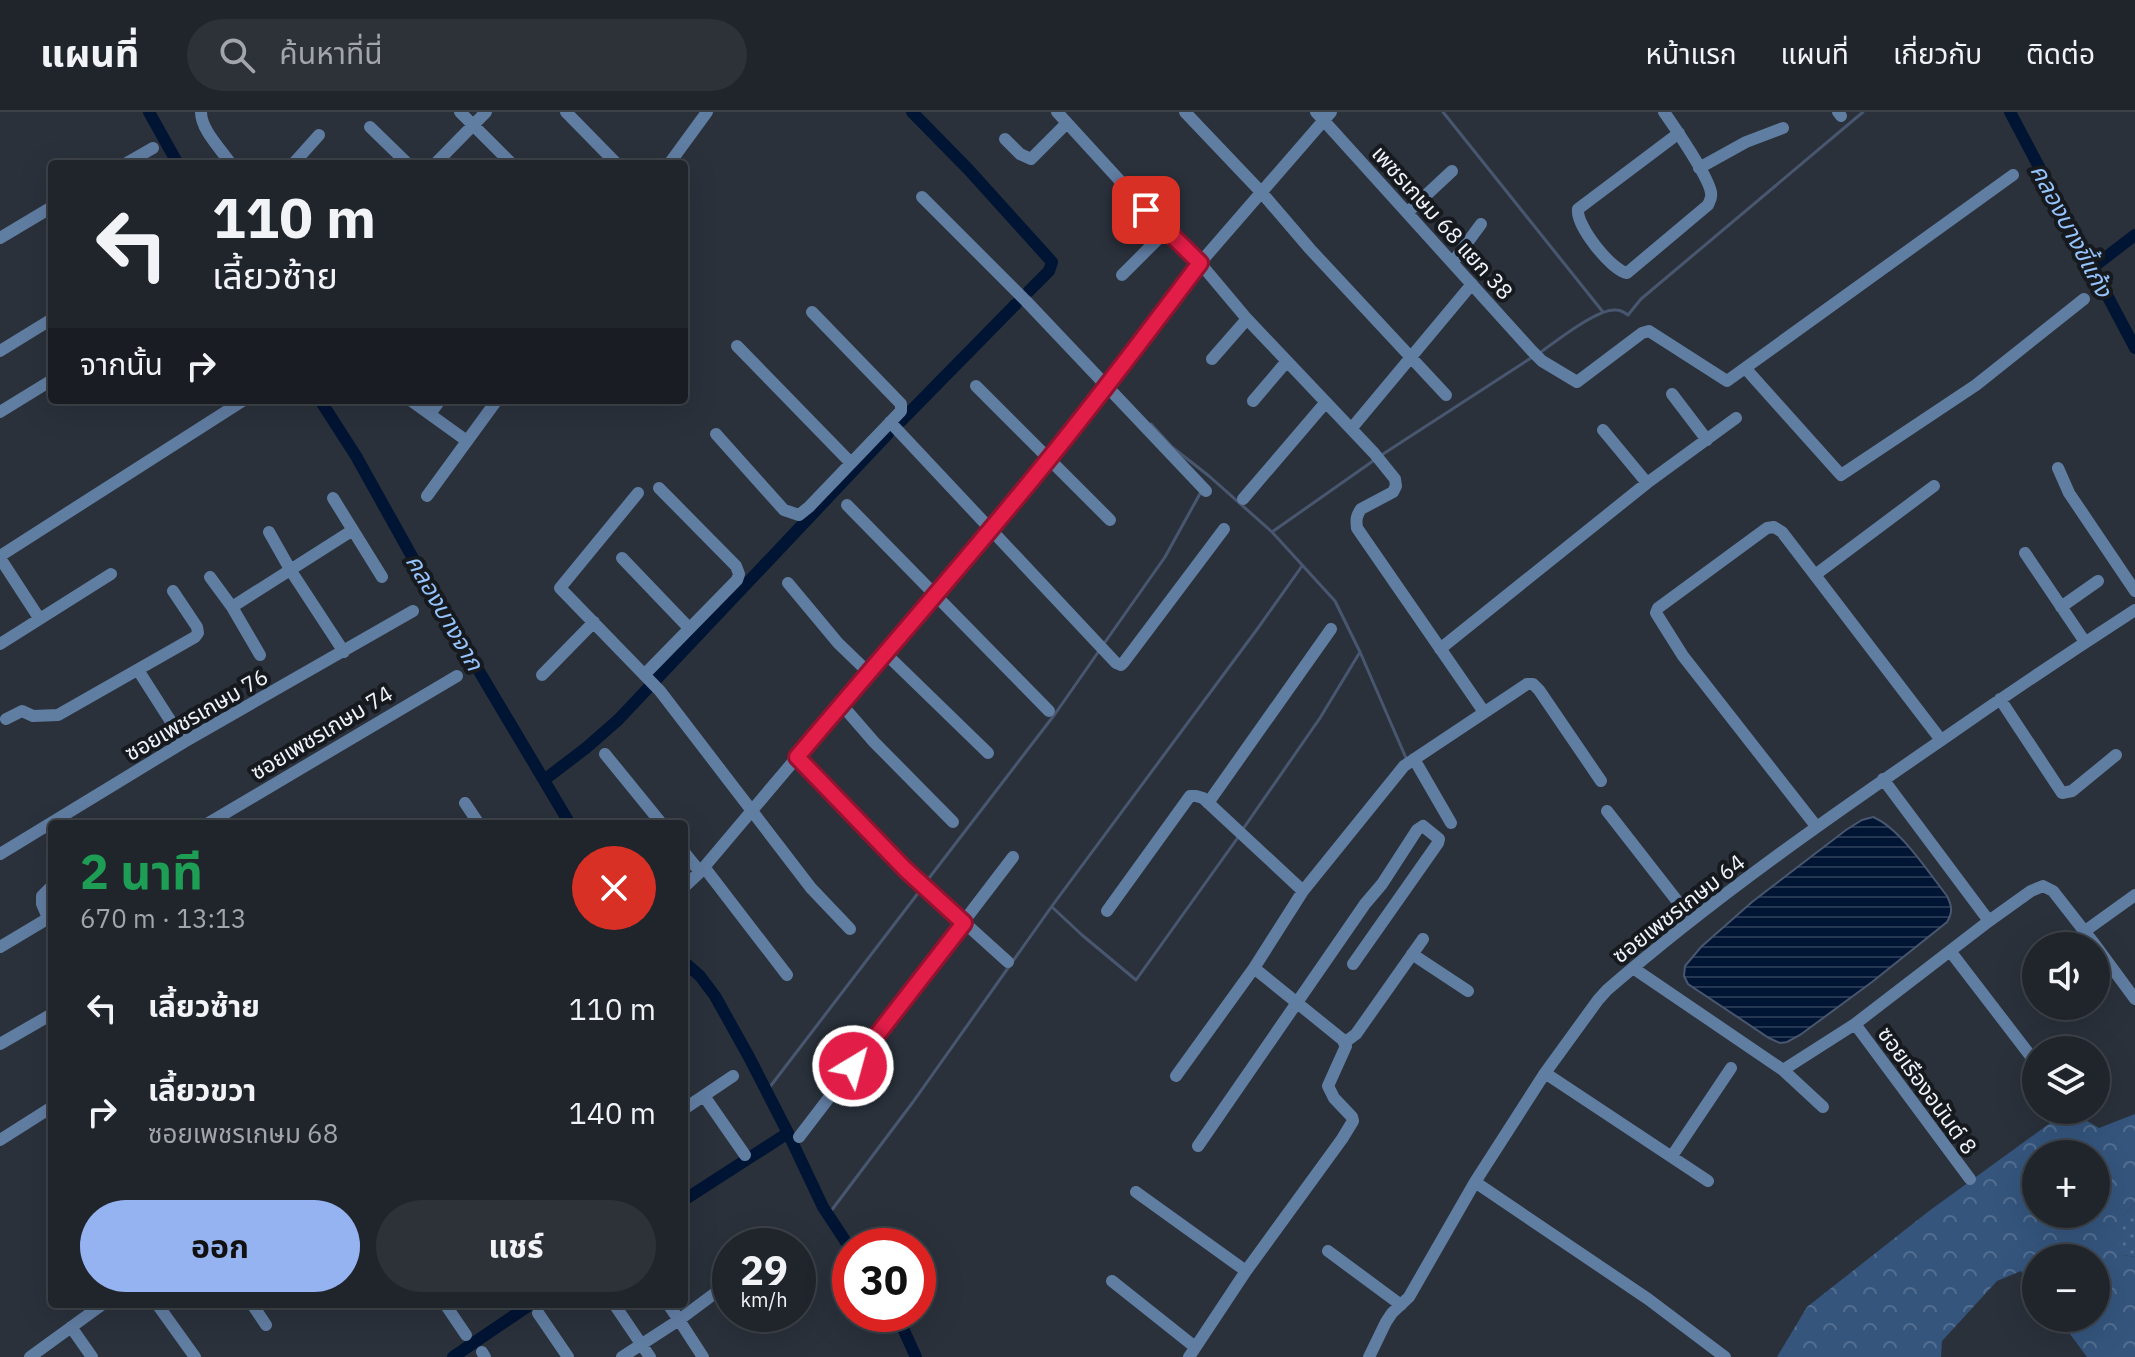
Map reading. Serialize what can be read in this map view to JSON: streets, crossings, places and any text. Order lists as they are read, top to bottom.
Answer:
{
  "streets": {
    "street": [
      "เพชรเกษม 68 แยก 38",
      "ซอยเพชรเกษม 76",
      "ซอยเพชรเกษม 74",
      "ซอยเพชรเกษม 64",
      "ซอยเรืองอนันต์ 8"
    ]
  },
  "water": ["คลองบางขี้แก้ง", "คลองบางจาก"],
  "page": {
    "header": "แผนที่",
    "search": "ค้นหาที่นี่",
    "nav": [
      "หน้าแรก",
      "แผนที่",
      "เกี่ยวกับ",
      "ติดต่อ"
    ],
    "turn": ["110 m", "เลี้ยวซ้าย"],
    "then": "จากนั้น",
    "heading": ["2 นาที", "670 m · 13:13"],
    "map_buttons": ["+", "−"],
    "list": [
      {
        "name": "เลี้ยวซ้าย",
        "value": "110 m"
      },
      {
        "name": "เลี้ยวขวา",
        "note": "ซอยเพชรเกษม 68",
        "value": "140 m"
      }
    ],
    "buttons": ["ออก", "แชร์"],
    "speed": "29 km/h",
    "limit": "30"
  }
}
